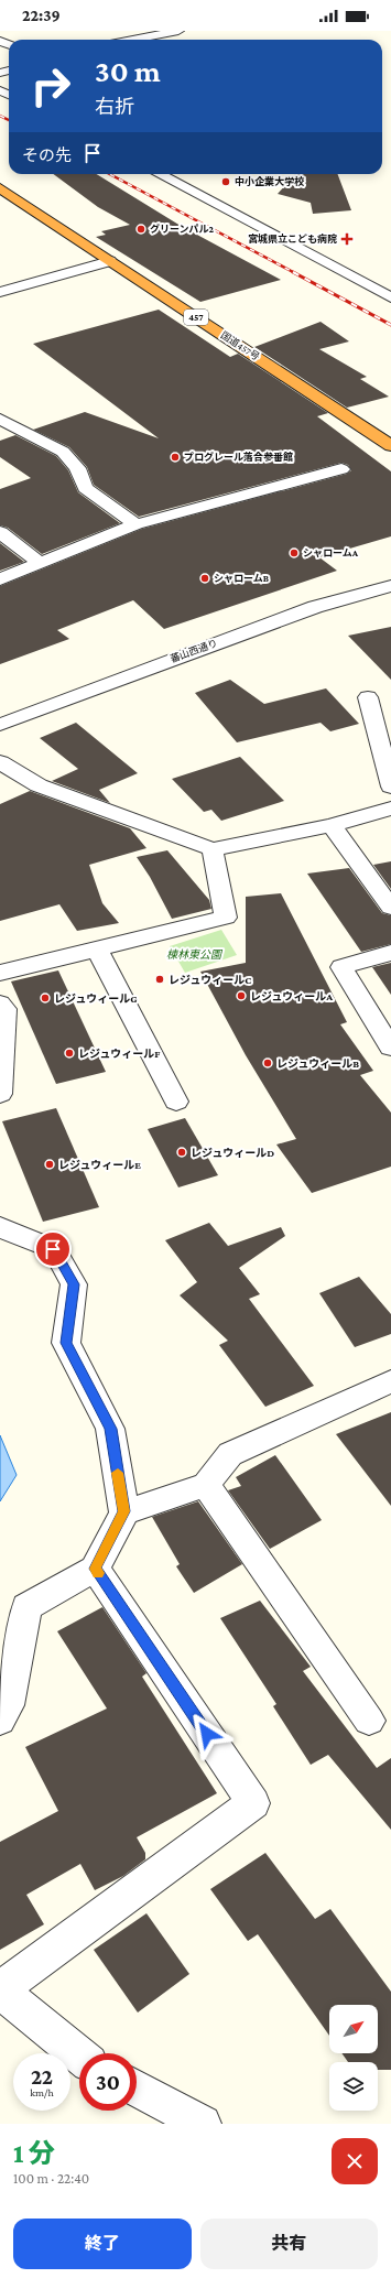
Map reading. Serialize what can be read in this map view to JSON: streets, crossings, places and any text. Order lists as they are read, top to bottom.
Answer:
{
  "streets": {
    "highway": ["457", "国道457号"],
    "street": ["蕃山西通り"]
  },
  "parks": ["棟林東公園"],
  "places": {
    "other": [
      "中小企業大学校",
      "グリーンパル2",
      "プログレール落合参番館",
      "シャロームA",
      "シャロームB",
      "レジュウィールC",
      "レジュウィールA",
      "レジュウィールG",
      "レジュウィールF",
      "レジュウィールB",
      "レジュウィールD",
      "レジュウィールE"
    ],
    "health": ["宮城県立こども病院"]
  },
  "north": "top right",
  "page": {
    "status": "22:39",
    "turn": ["30 m", "右折"],
    "then": "その先",
    "speed": "22 km/h",
    "limit": "30",
    "heading": ["1 分", "100 m · 22:40"],
    "buttons": ["終了", "共有"]
  }
}
